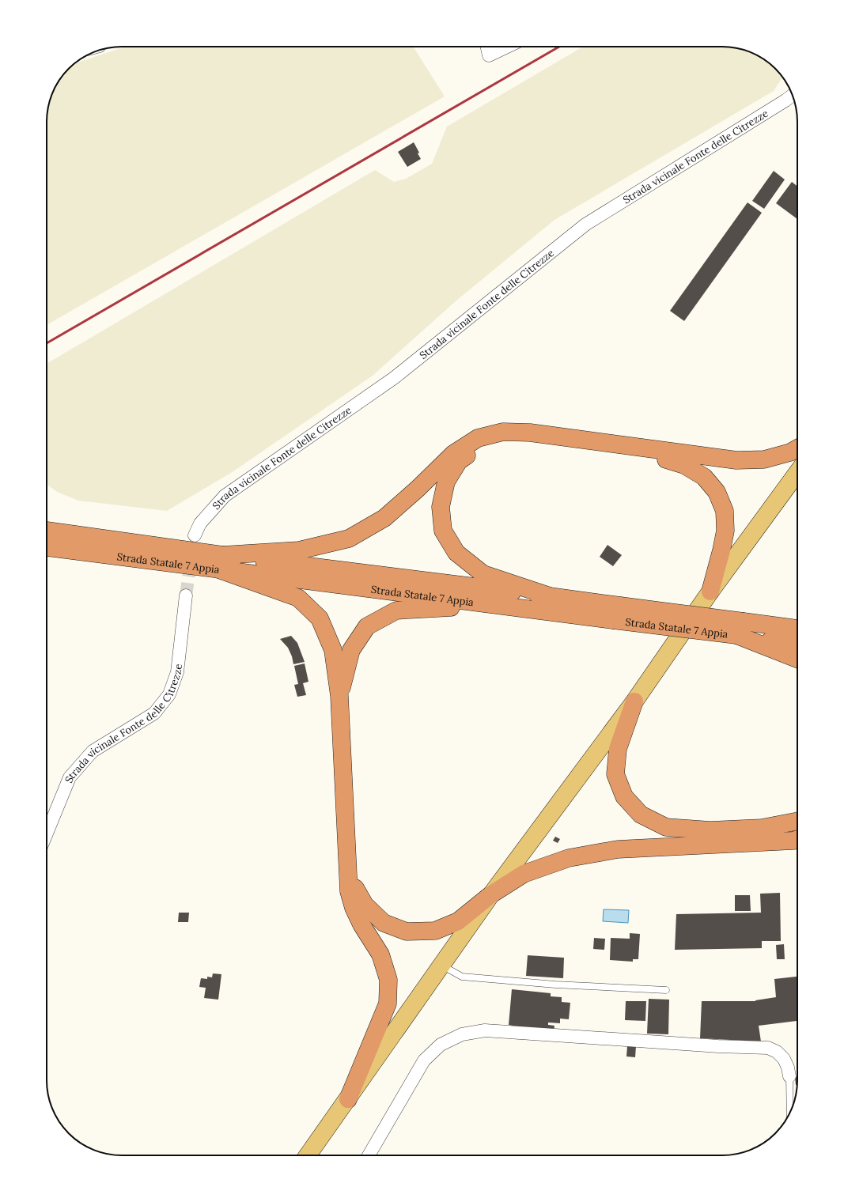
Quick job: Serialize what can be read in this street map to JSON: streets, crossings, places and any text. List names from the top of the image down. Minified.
{"streets":{"highway":["Strada Statale 7 Appia"],"street":["Strada vicinale Fonte delle Citrezze"]}}
